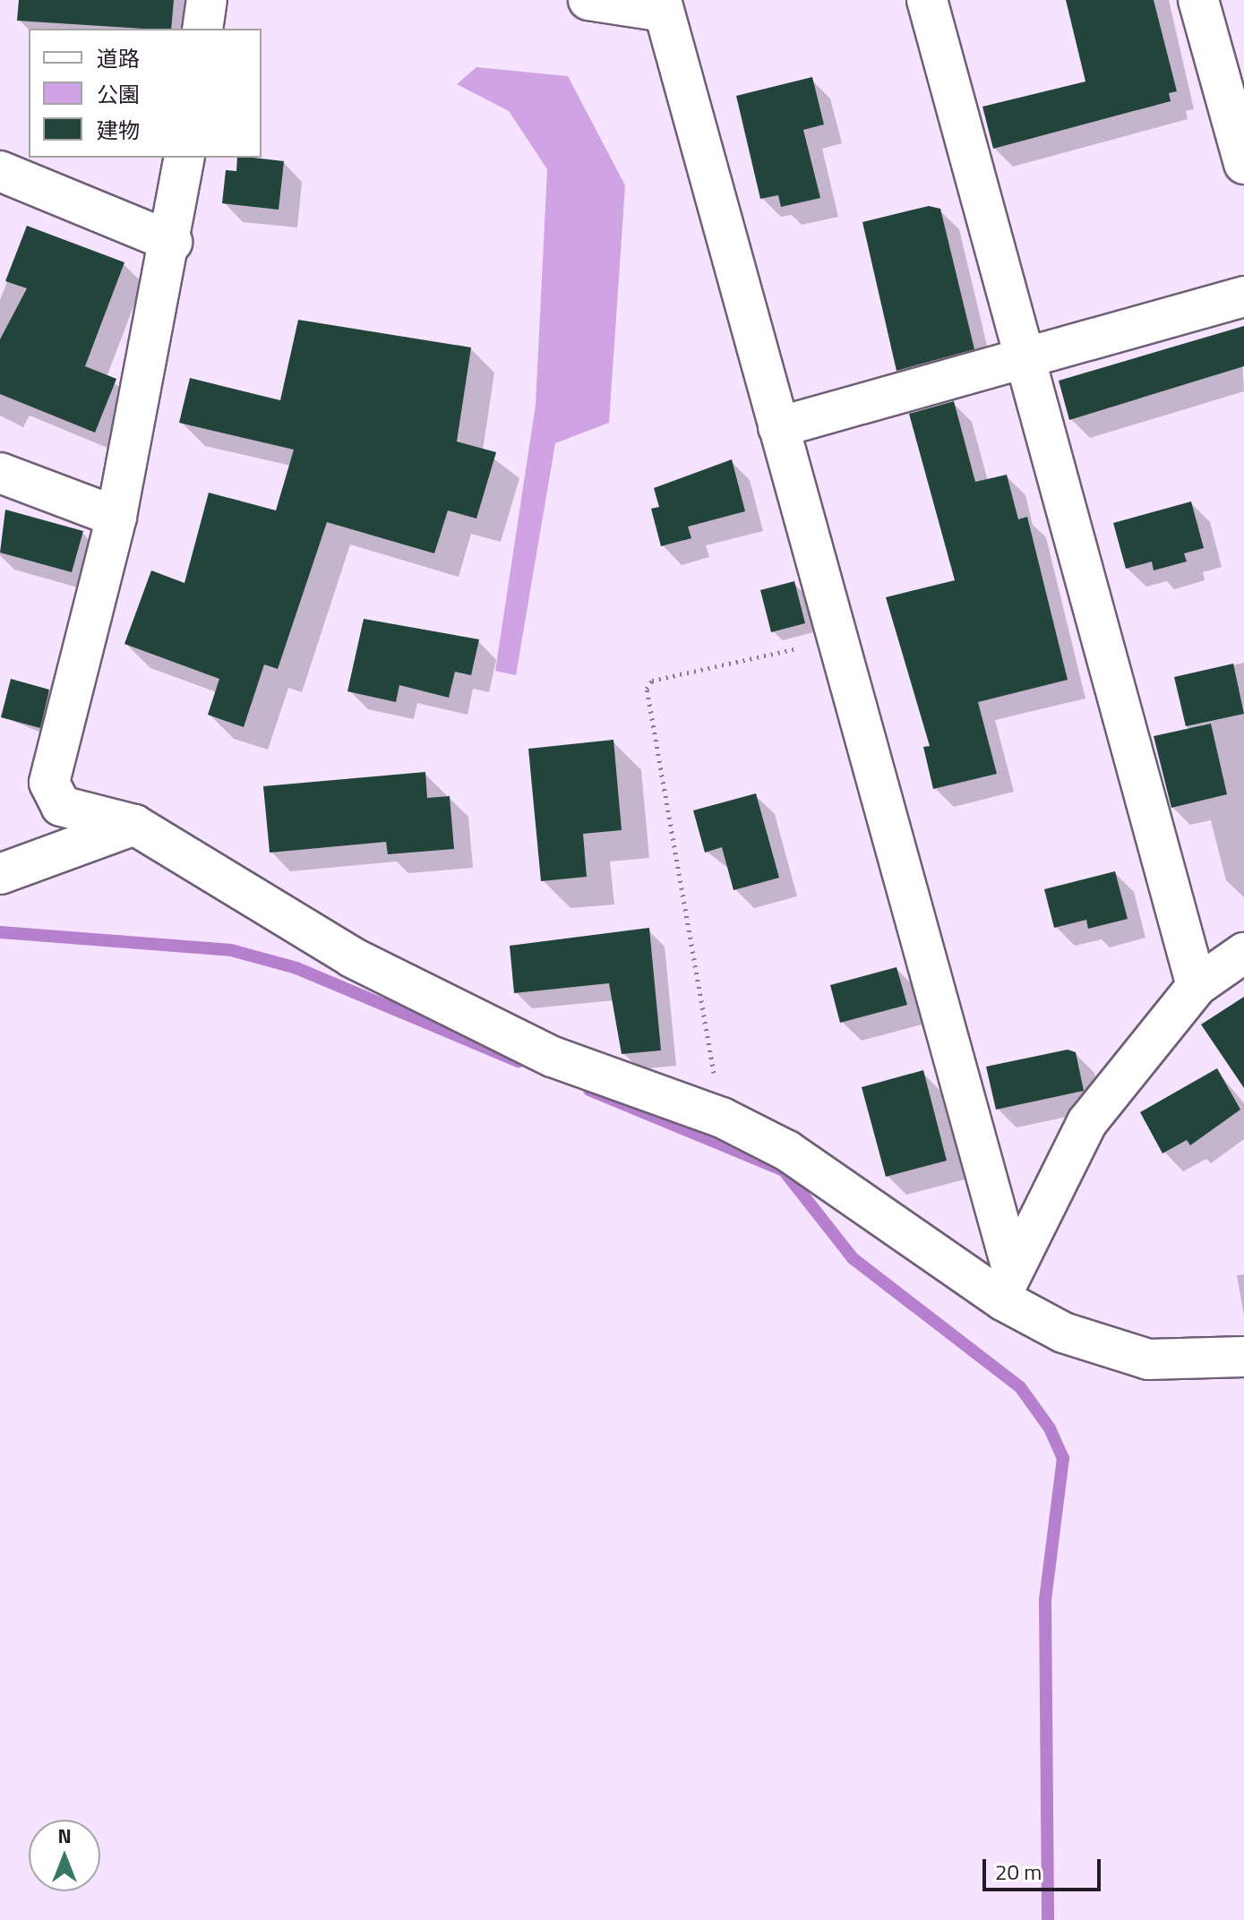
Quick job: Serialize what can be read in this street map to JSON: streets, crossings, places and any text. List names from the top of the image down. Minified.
{"legend":["道路","公園","建物"],"scale_bar":"20 m","north":"top"}
